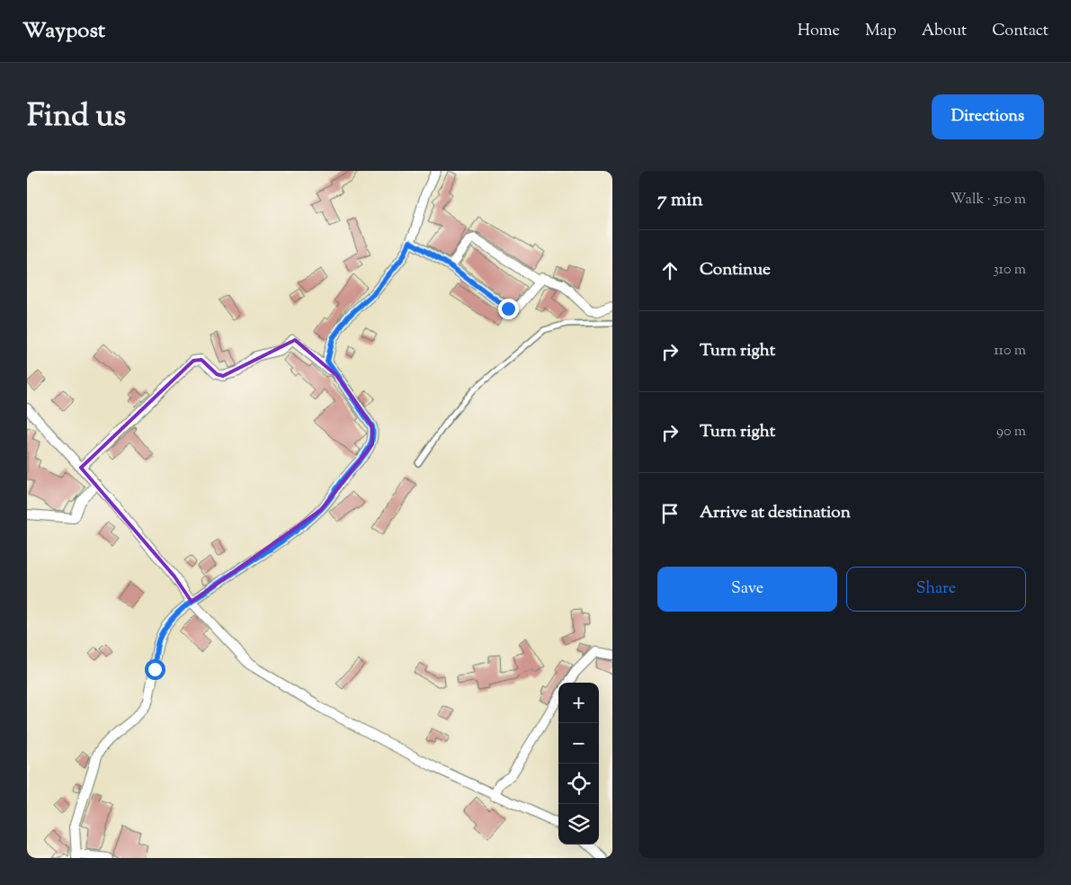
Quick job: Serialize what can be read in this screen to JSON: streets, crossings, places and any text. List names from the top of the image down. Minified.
{"page":{"header":"Waypost","nav":["Home","Map","About","Contact"],"title":"Find us","buttons":["Directions",["Save","Share"]],"heading":["7 min","Walk · 510 m"],"list":[["Continue","310 m"],["Turn right","110 m"],["Turn right","90 m"],"Arrive at destination"],"map_buttons":["+","−"]}}
